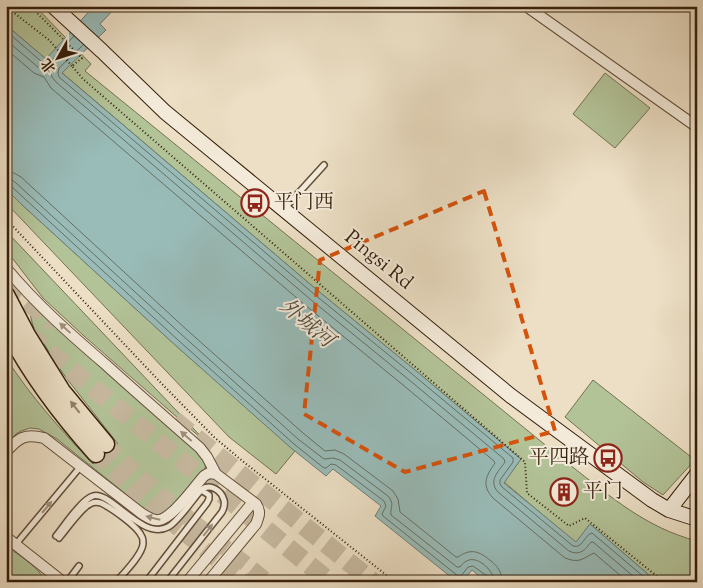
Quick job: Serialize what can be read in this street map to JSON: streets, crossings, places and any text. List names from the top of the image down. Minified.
{"streets":{"main road":["Pingsi Rd"]},"water":["外城河"],"places":{"bus stop":["平门西","平四路"],"building":["平门"]},"north":"bottom left"}
